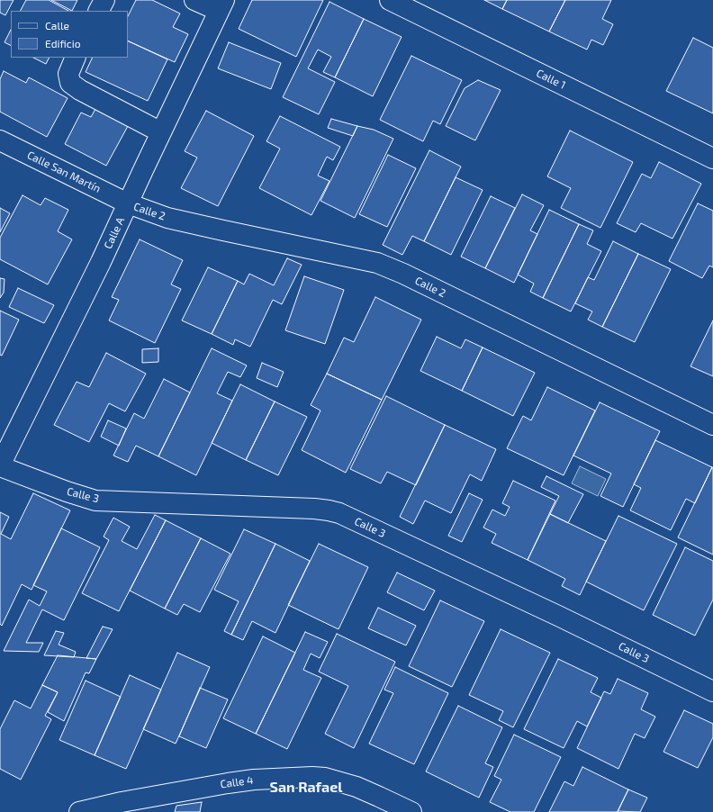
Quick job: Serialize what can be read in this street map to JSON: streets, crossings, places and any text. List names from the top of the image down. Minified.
{"streets":{"street":["Calle 1","Calle San Martín","Calle 2","Calle A","Calle 3","Calle 4"]},"crossings":[["Calle San Martín","Calle 2"],["Calle San Martín","Calle A"],["Calle 2","Calle A"],["Calle A","Calle 3"]],"districts":["San Rafael"],"legend":["Calle","Edificio"]}
